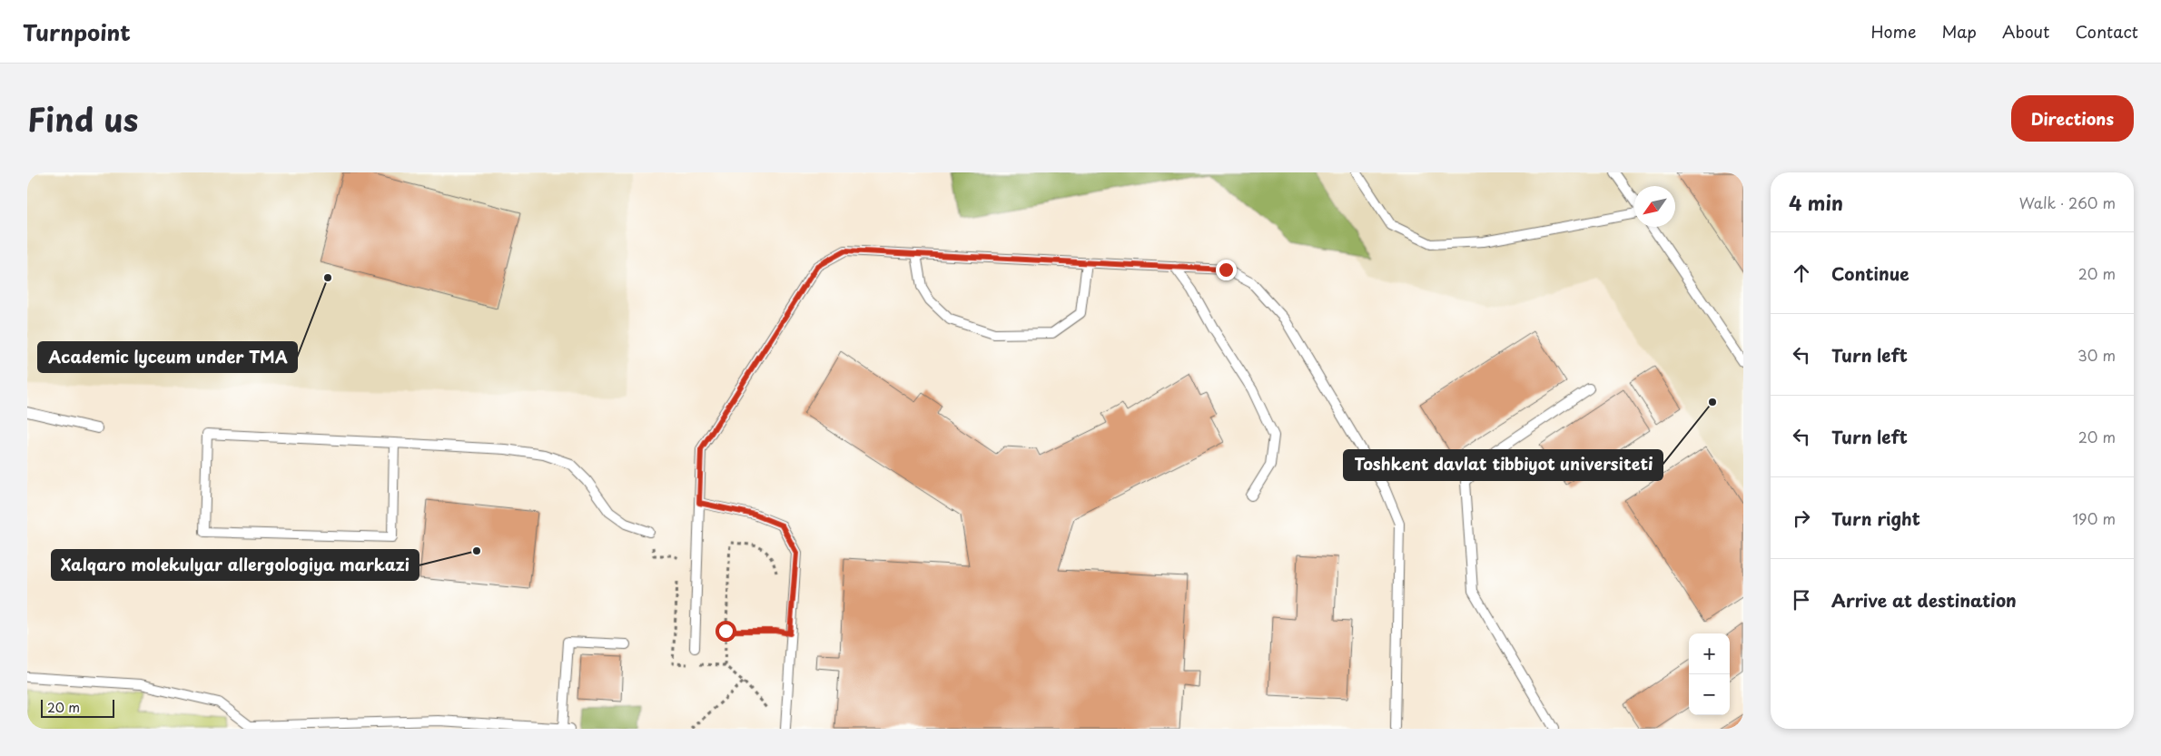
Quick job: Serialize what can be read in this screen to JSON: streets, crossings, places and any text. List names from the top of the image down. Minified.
{"places":["Academic lyceum under TMA","Toshkent davlat tibbiyot universiteti","Xalqaro molekulyar allergologiya markazi"],"scale_bar":"20 m","north":"bottom left","page":{"header":"Turnpoint","nav":["Home","Map","About","Contact"],"title":"Find us","buttons":"Directions","heading":["4 min","Walk · 260 m"],"list":[["Continue","20 m"],["Turn left","30 m"],["Turn left","20 m"],["Turn right","190 m"],"Arrive at destination"],"map_buttons":["+","−"],"scale":"20 m"}}
